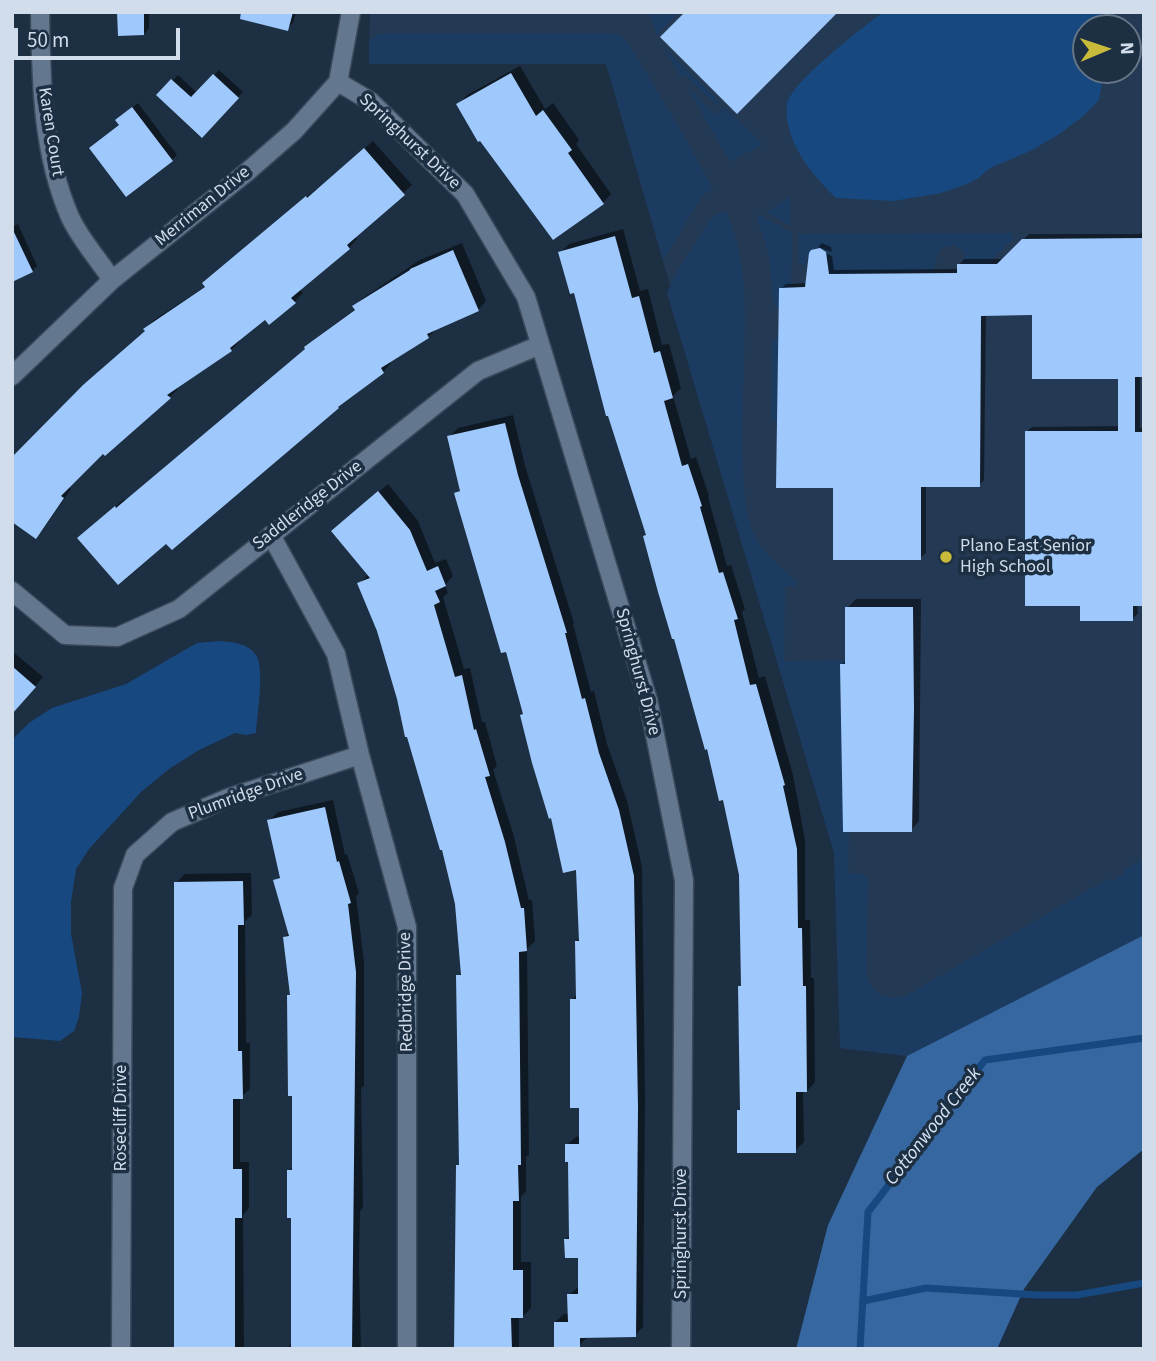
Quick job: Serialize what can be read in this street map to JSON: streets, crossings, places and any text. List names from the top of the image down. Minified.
{"streets":{"street":["Karen Court","Springhurst Drive","Merriman Drive","Saddleridge Drive","Plumridge Drive","Redbridge Drive","Rosecliff Drive"]},"crossings":[["Karen Court","Merriman Drive"],["Springhurst Drive","Merriman Drive"],["Springhurst Drive","Saddleridge Drive"],["Saddleridge Drive","Redbridge Drive"],["Plumridge Drive","Redbridge Drive"],["Plumridge Drive","Rosecliff Drive"]],"water":["Cottonwood Creek"],"places":["Plano East Senior High School"],"scale_bar":"50 m","north":"right"}
